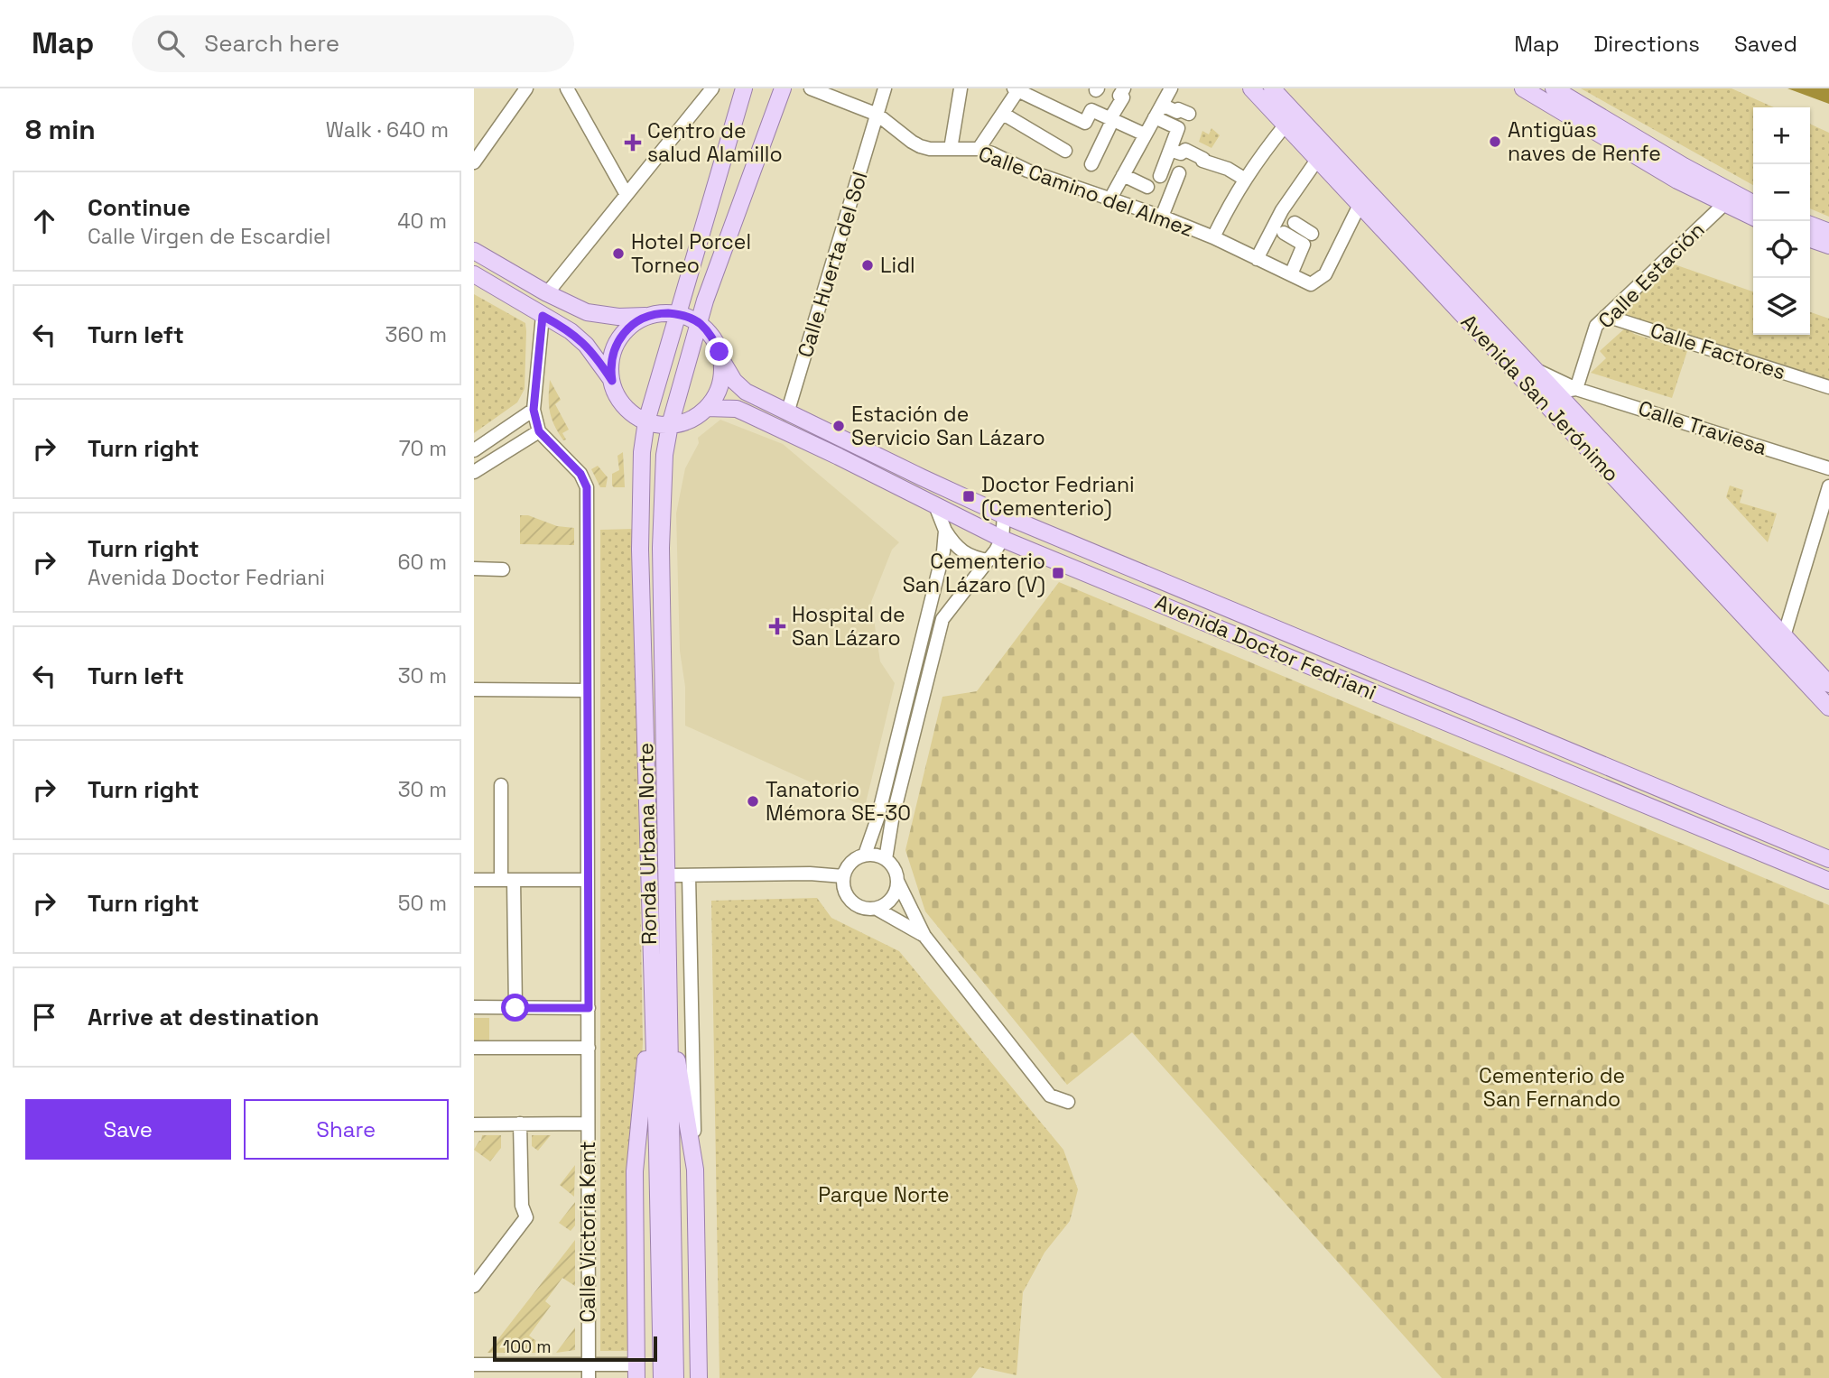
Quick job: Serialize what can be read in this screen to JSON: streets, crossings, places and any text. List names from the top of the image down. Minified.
{"streets":{"main road":["Avenida San Jerónimo","Avenida Doctor Fedriani","Ronda Urbana Norte"],"street":["Calle Camino del Almez","Calle Huerta del Sol","Calle Estación","Calle Factores","Calle Traviesa","Calle Victoria Kent"]},"crossings":[["Calle Camino del Almez","Calle Huerta del Sol"],["Calle Camino del Almez","Avenida San Jerónimo"],["Calle Huerta del Sol","Avenida Doctor Fedriani"],["Calle Estación","Calle Factores"],["Calle Estación","Calle Traviesa"],["Avenida San Jerónimo","Calle Traviesa"],["Avenida Doctor Fedriani","Ronda Urbana Norte"]],"parks":["Cementerio de San Fernando","Parque Norte"],"places":{"other":["Antigüas naves de Renfe","Hotel Porcel Torneo","Lidl","Estación de Servicio San Lázaro","Tanatorio Mémora SE-30"],"health":["Centro de salud Alamillo","Hospital de San Lázaro"],"transit":["Doctor Fedriani (Cementerio)","Cementerio San Lázaro (V)"]},"scale_bar":"100 m","page":{"header":"Map","search":"Search here","nav":["Map","Directions","Saved"],"heading":["8 min","Walk · 640 m"],"map_buttons":["+","−"],"list":[["Continue","Calle Virgen de Escardiel","40 m"],["Turn left","360 m"],["Turn right","70 m"],["Turn right","Avenida Doctor Fedriani","60 m"],["Turn left","30 m"],["Turn right","30 m"],["Turn right","50 m"],"Arrive at destination"],"buttons":["Save","Share"],"scale":"100 m"}}
